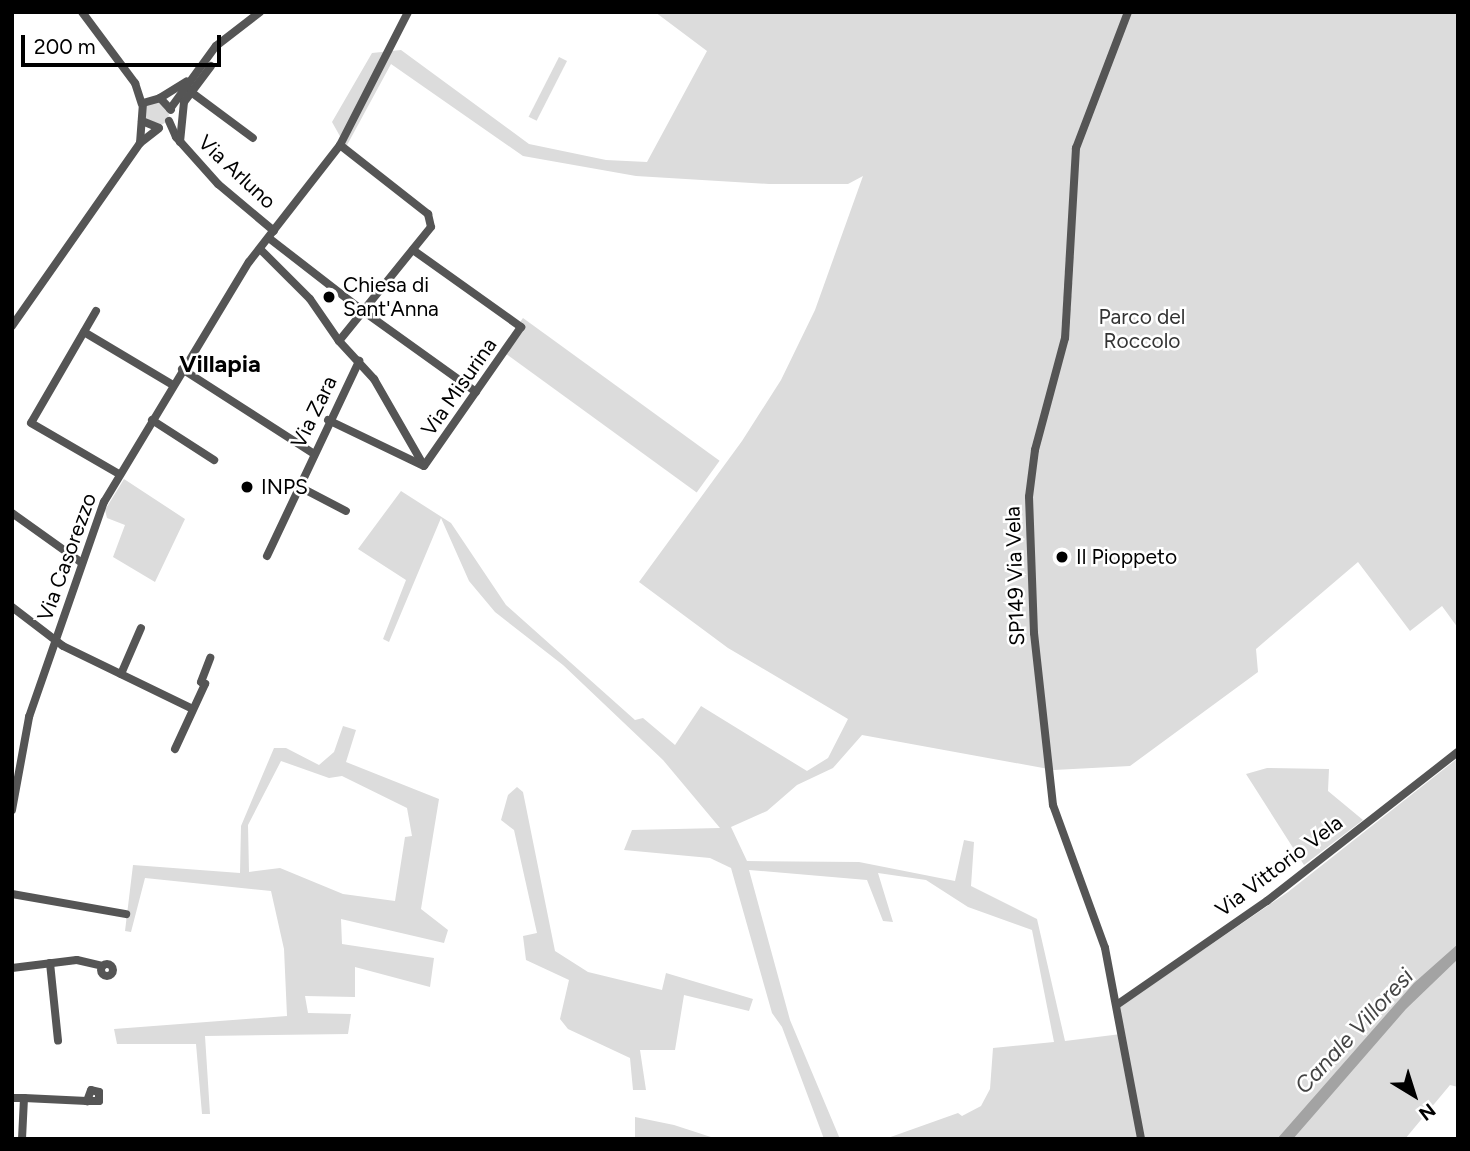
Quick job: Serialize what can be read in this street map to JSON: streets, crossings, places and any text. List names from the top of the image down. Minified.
{"streets":{"street":["Via Arluno","Via Misurina","Via Zara","Via Casorezzo","SP149 Via Vela","Via Vittorio Vela"]},"crossings":[["Via Arluno","Via Misurina"],["Via Arluno","Via Casorezzo"],["SP149 Via Vela","Via Vittorio Vela"]],"districts":["Villapia"],"water":["Canale Villoresi"],"parks":["Parco del Roccolo"],"places":["Chiesa di Sant'Anna","INPS","Il Pioppeto"],"scale_bar":"200 m","north":"bottom right"}
